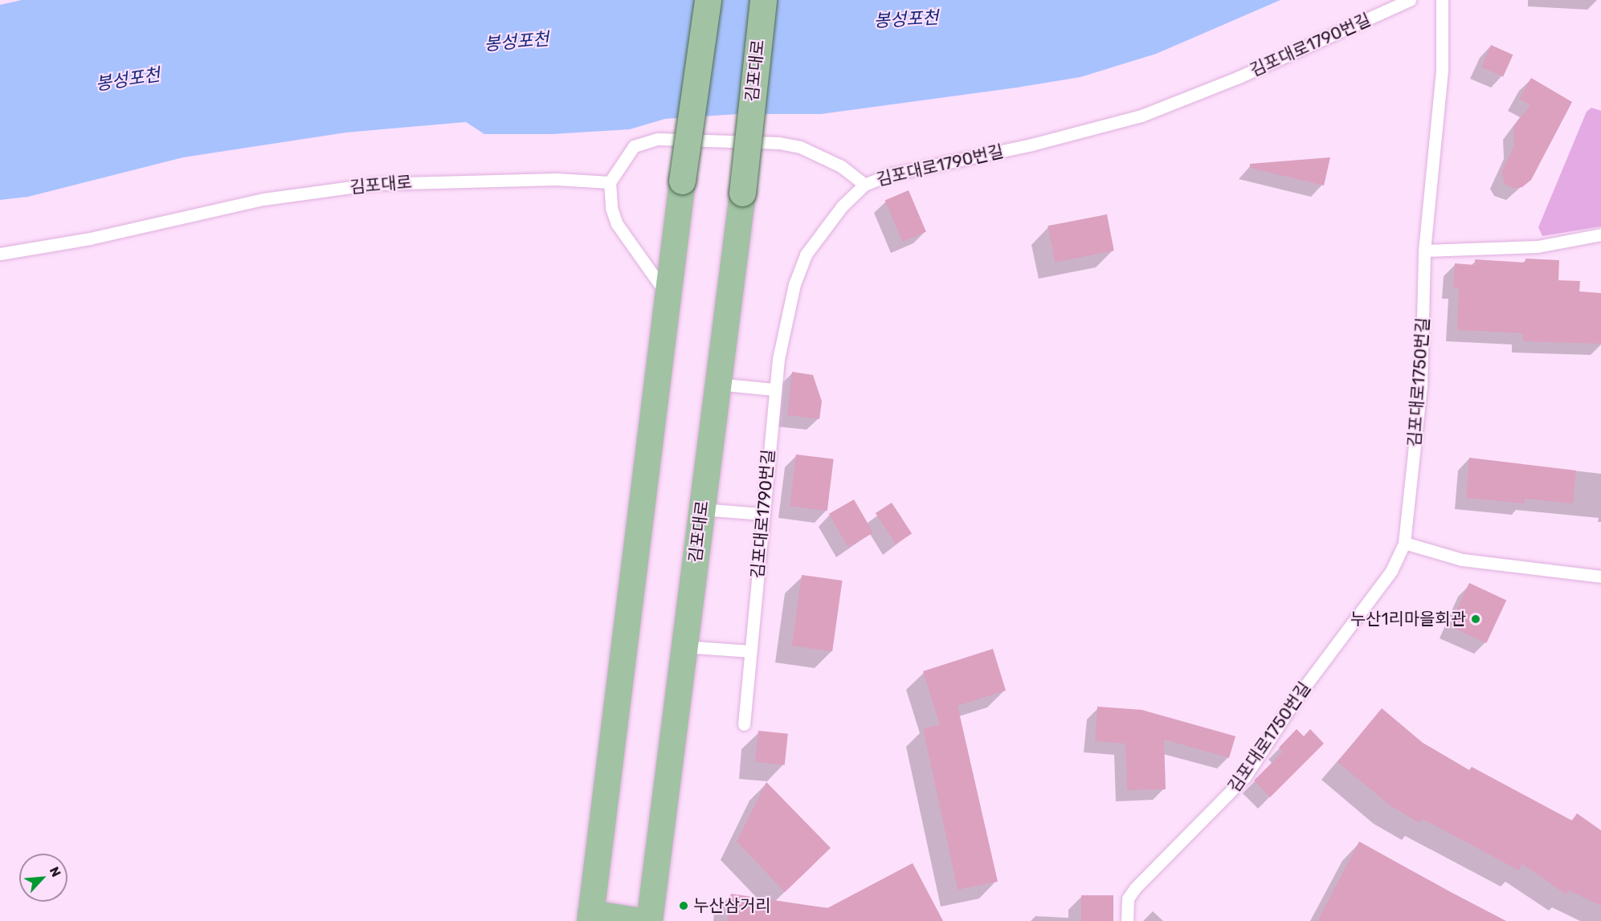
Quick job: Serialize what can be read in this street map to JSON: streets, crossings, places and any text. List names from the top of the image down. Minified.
{"streets":{"main road":["김포대로"],"lane":["김포대로1790번길","김포대로1750번길"]},"water":["봉성포천"],"places":["누산1리마을회관","누산삼거리"],"north":"top right"}
